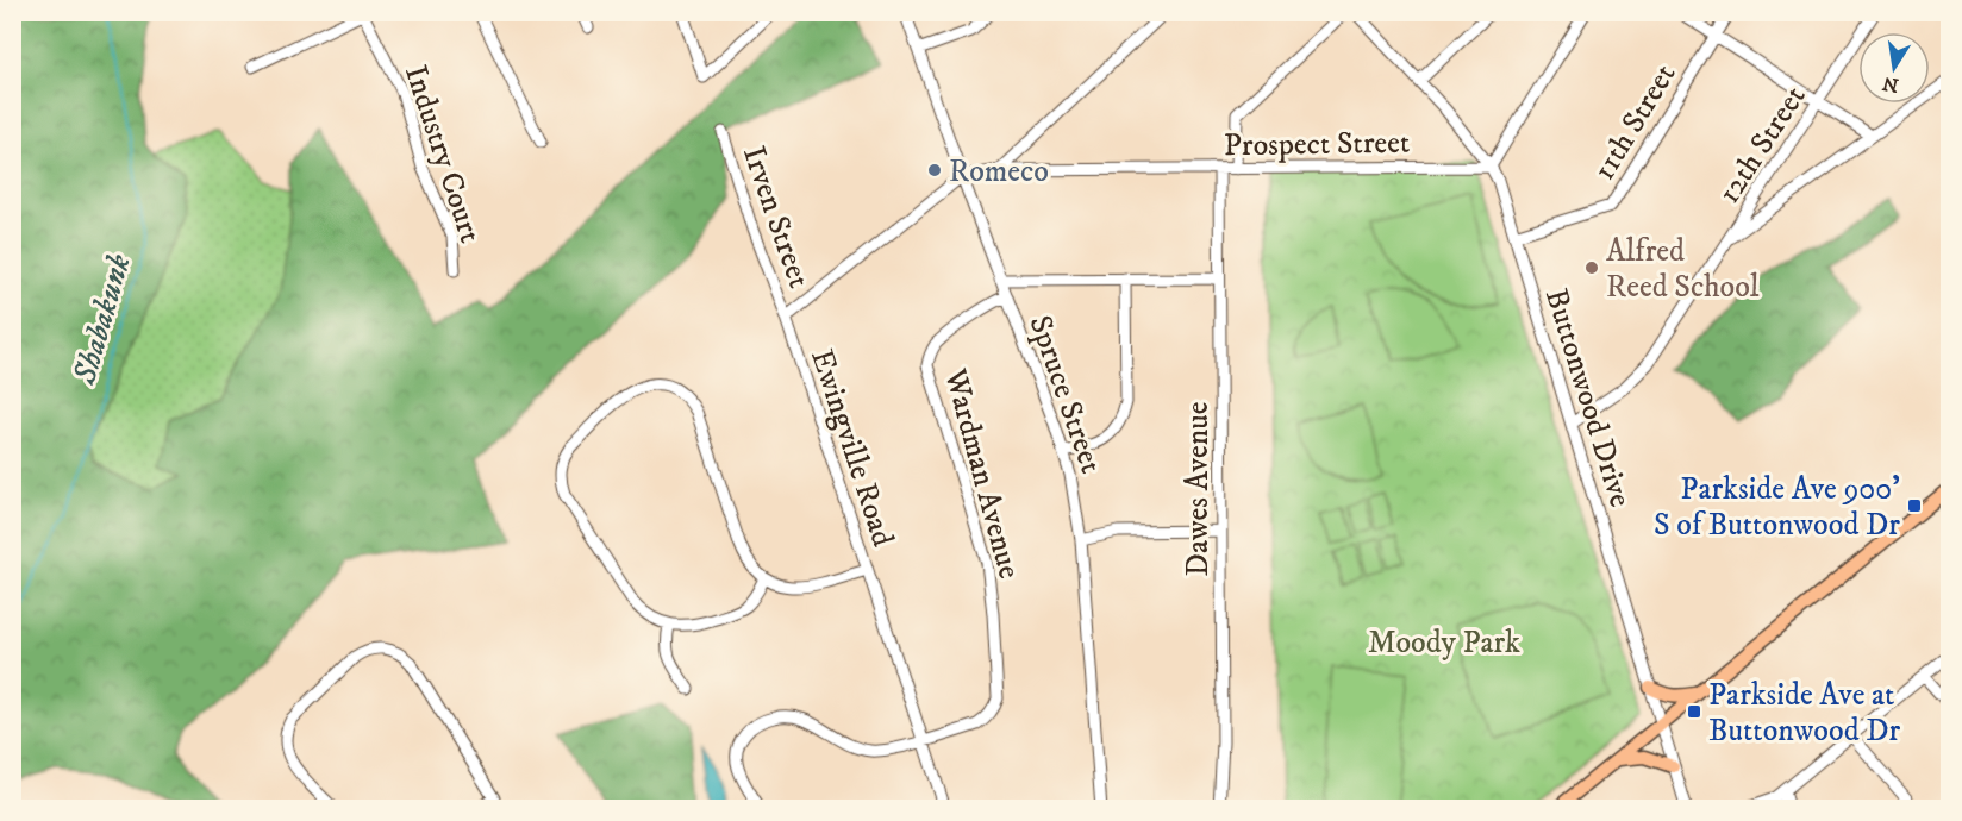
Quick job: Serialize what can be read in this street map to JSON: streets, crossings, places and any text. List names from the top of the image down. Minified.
{"streets":{"street":["11th Street","Prospect Street","12th Street","Industry Court","Irven Street","Spruce Street","Buttonwood Drive","Ewingville Road","Wardman Avenue","Dawes Avenue"]},"crossings":[["11th Street","Buttonwood Drive"],["Prospect Street","Spruce Street"],["Prospect Street","Buttonwood Drive"],["Prospect Street","Ewingville Road"],["Prospect Street","Dawes Avenue"],["12th Street","Buttonwood Drive"],["Irven Street","Ewingville Road"],["Spruce Street","Ewingville Road"],["Spruce Street","Wardman Avenue"],["Ewingville Road","Wardman Avenue"]],"water":["Shabakunk"],"parks":["Moody Park"],"places":{"other":["Romeco","Alfred Reed School"],"transit":["Parkside Ave 900' S of Buttonwood Dr","Parkside Ave at Buttonwood Dr"]},"north":"bottom"}
